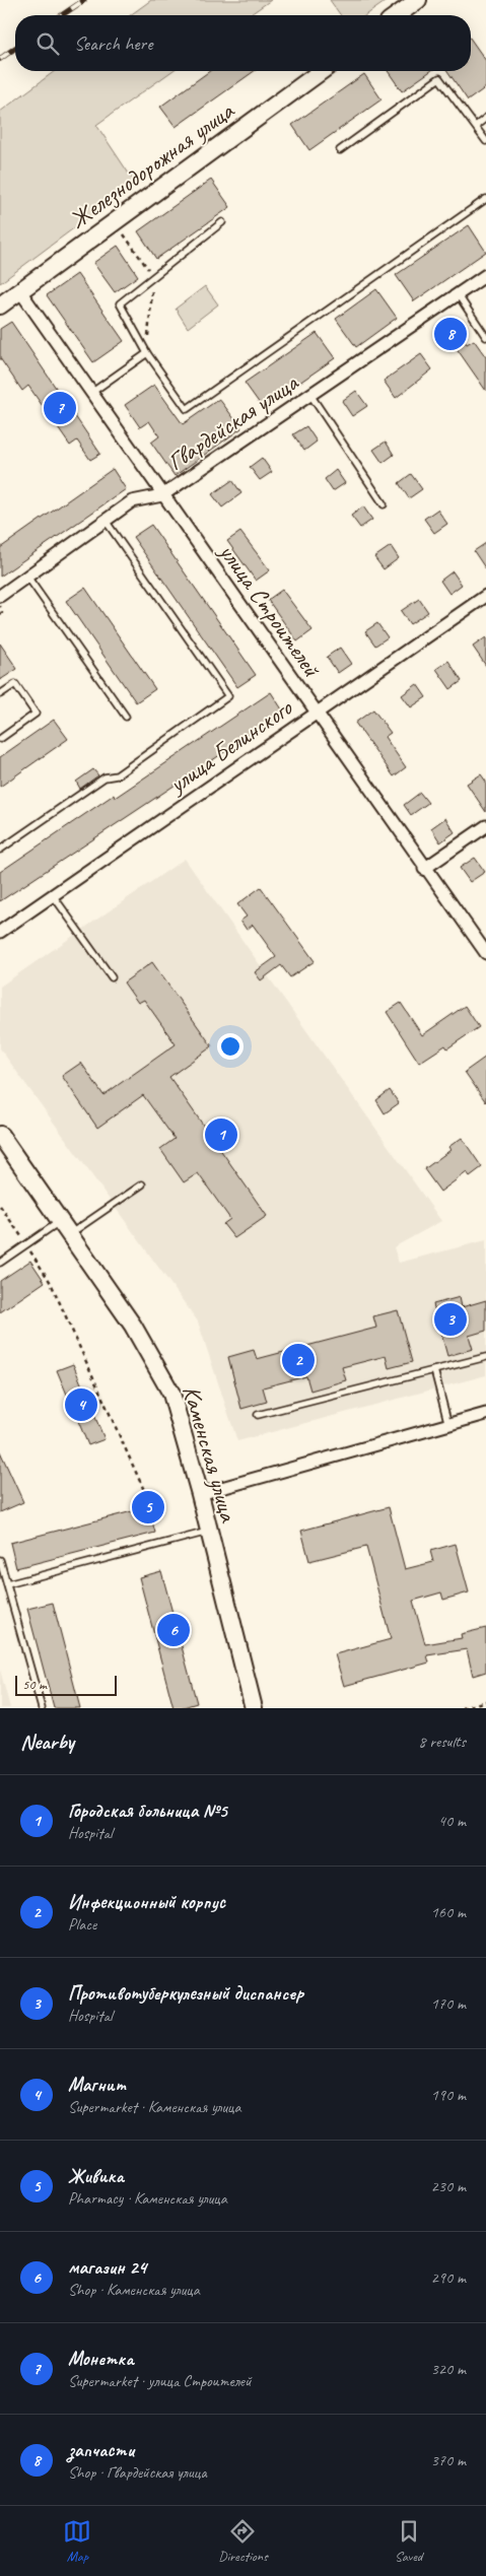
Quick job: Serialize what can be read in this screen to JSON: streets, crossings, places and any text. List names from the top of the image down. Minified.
{"streets":{"street":["Железнодорожная улица","Гвардейская улица","улица Строителей","улица Белинского","Каменская улица"]},"crossings":[["Железнодорожная улица","улица Строителей"],["Гвардейская улица","улица Строителей"],["улица Строителей","улица Белинского"]],"scale_bar":"50 m","page":{"search":"Search here","pins":["8","7","1","3","2","4","5","6"],"scale":"50 m","heading":["Nearby","8 results"],"list":[{"mark":"1","name":"Городская больница №5","note":"Hospital","value":"40 m"},{"mark":"2","name":"Инфекционный корпус","note":"Place","value":"160 m"},{"mark":"3","name":"Противотуберкулезный диспансер","note":"Hospital","value":"170 m"},{"mark":"4","name":"Магнит","note":"Supermarket · Каменская улица","value":"190 m"},{"mark":"5","name":"Живика","note":"Pharmacy · Каменская улица","value":"230 m"},{"mark":"6","name":"магазин 24","note":"Shop · Каменская улица","value":"290 m"},{"mark":"7","name":"Монетка","note":"Supermarket · улица Строителей","value":"320 m"},{"mark":"8","name":"запчасти","note":"Shop · Гвардейская улица","value":"370 m"}],"nav":["Map","Directions","Saved"]}}
